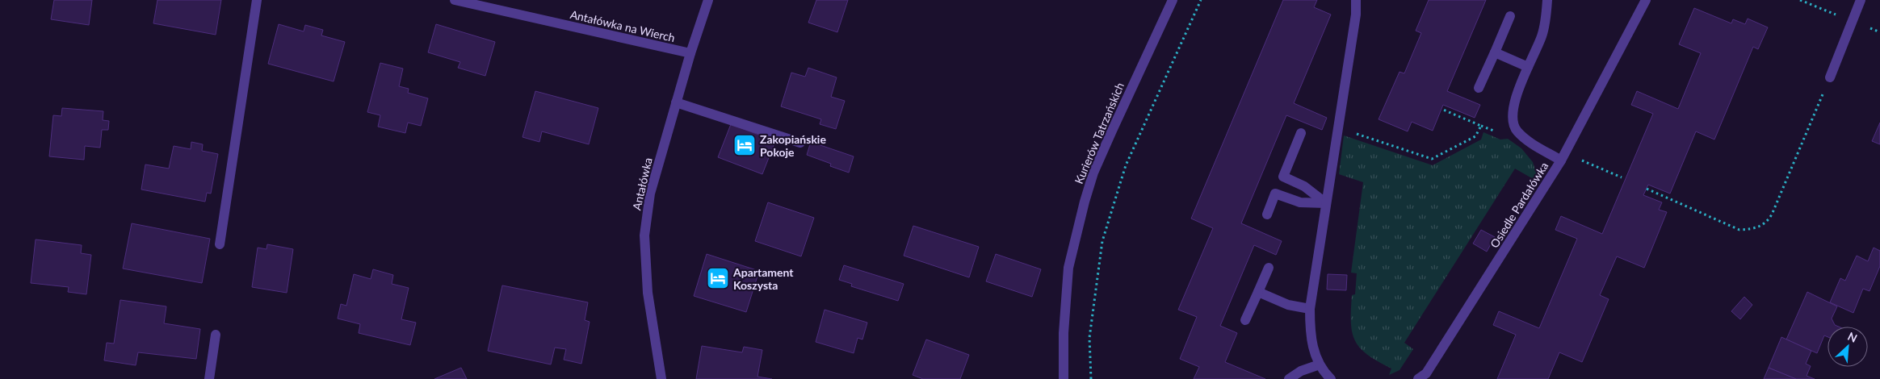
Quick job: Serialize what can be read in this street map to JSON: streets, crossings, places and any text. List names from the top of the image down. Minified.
{"streets":{"street":["Antałówka na Wierch","Kurierów Tatrzańskich","Antałówka","Osiedle Pardałówka"]},"crossings":[["Antałówka na Wierch","Antałówka"]],"places":{"hotel":["Zakopiańskie Pokoje","Apartament Koszysta"]},"north":"top right"}
